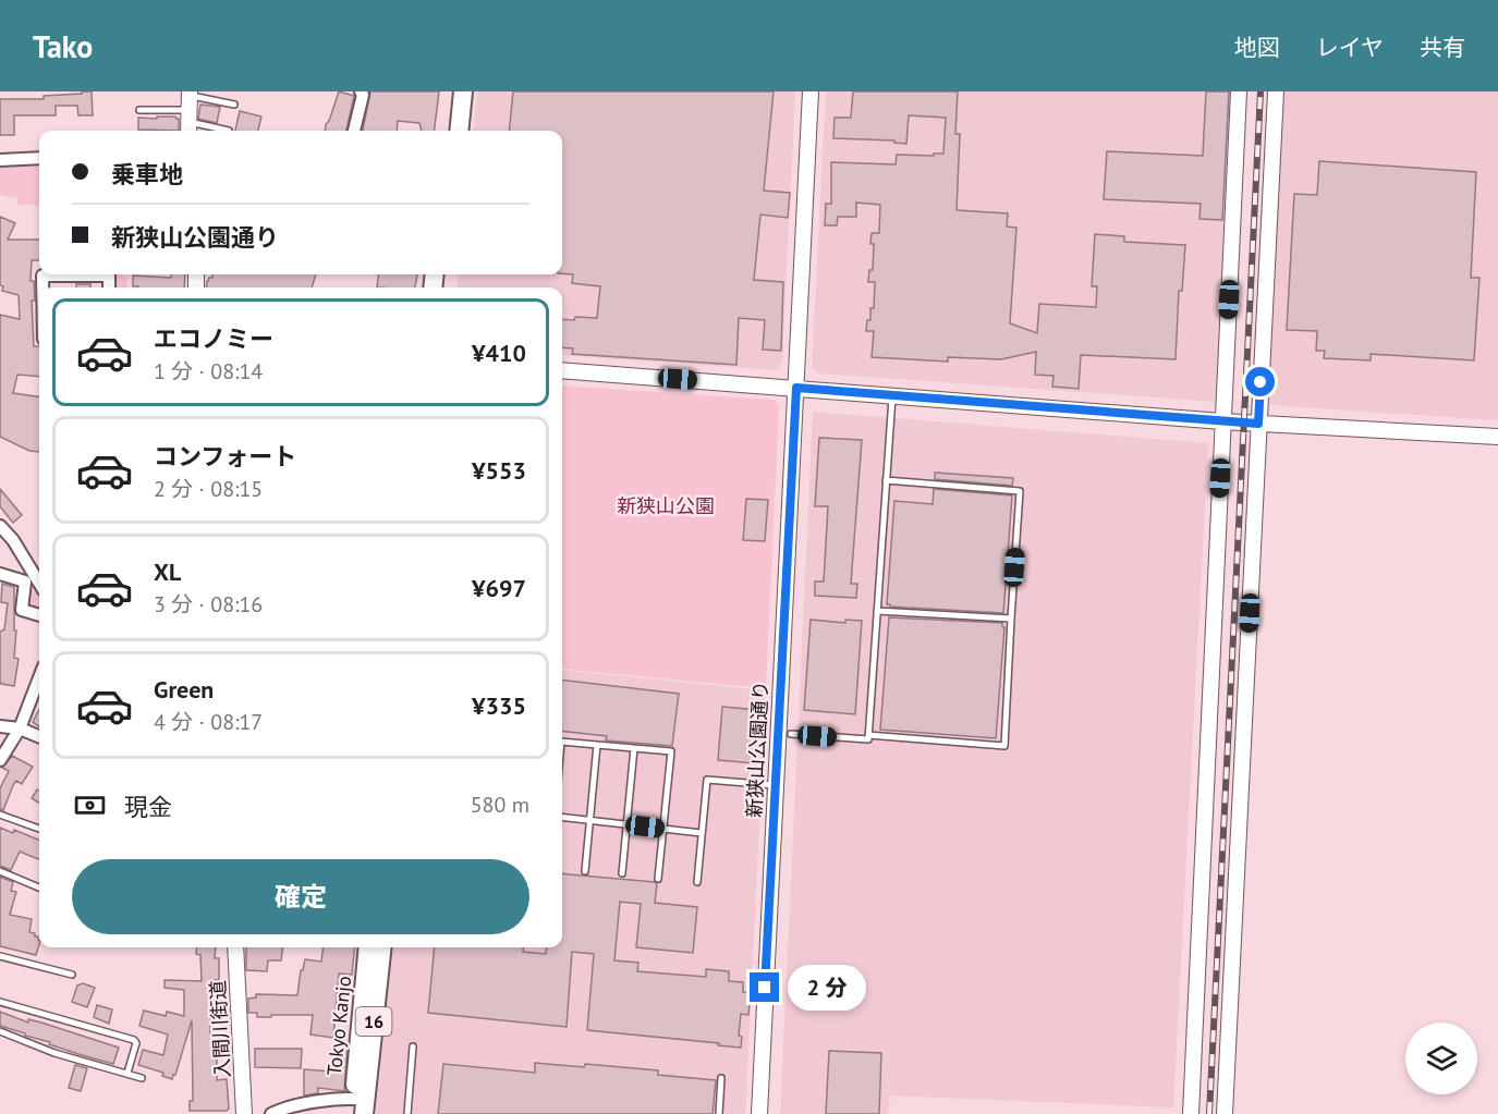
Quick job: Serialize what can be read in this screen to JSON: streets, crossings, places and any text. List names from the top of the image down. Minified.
{"streets":{"highway":["16","Tokyo Kanjo"],"street":["新狭山公園通り","入間川街道"]},"parks":["新狭山公園"],"page":{"header":"Tako","nav":["地図","レイヤ","共有"],"banner":["乗車地","新狭山公園通り"],"list":[{"name":"エコノミー","note":"1 分 · 08:14","value":"¥410"},{"name":"コンフォート","note":"2 分 · 08:15","value":"¥553"},{"name":"XL","note":"3 分 · 08:16","value":"¥697"},{"name":"Green","note":"4 分 · 08:17","value":"¥335"}],"pay":["現金","580 m"],"buttons":"確定","bubble":"2 分"}}
